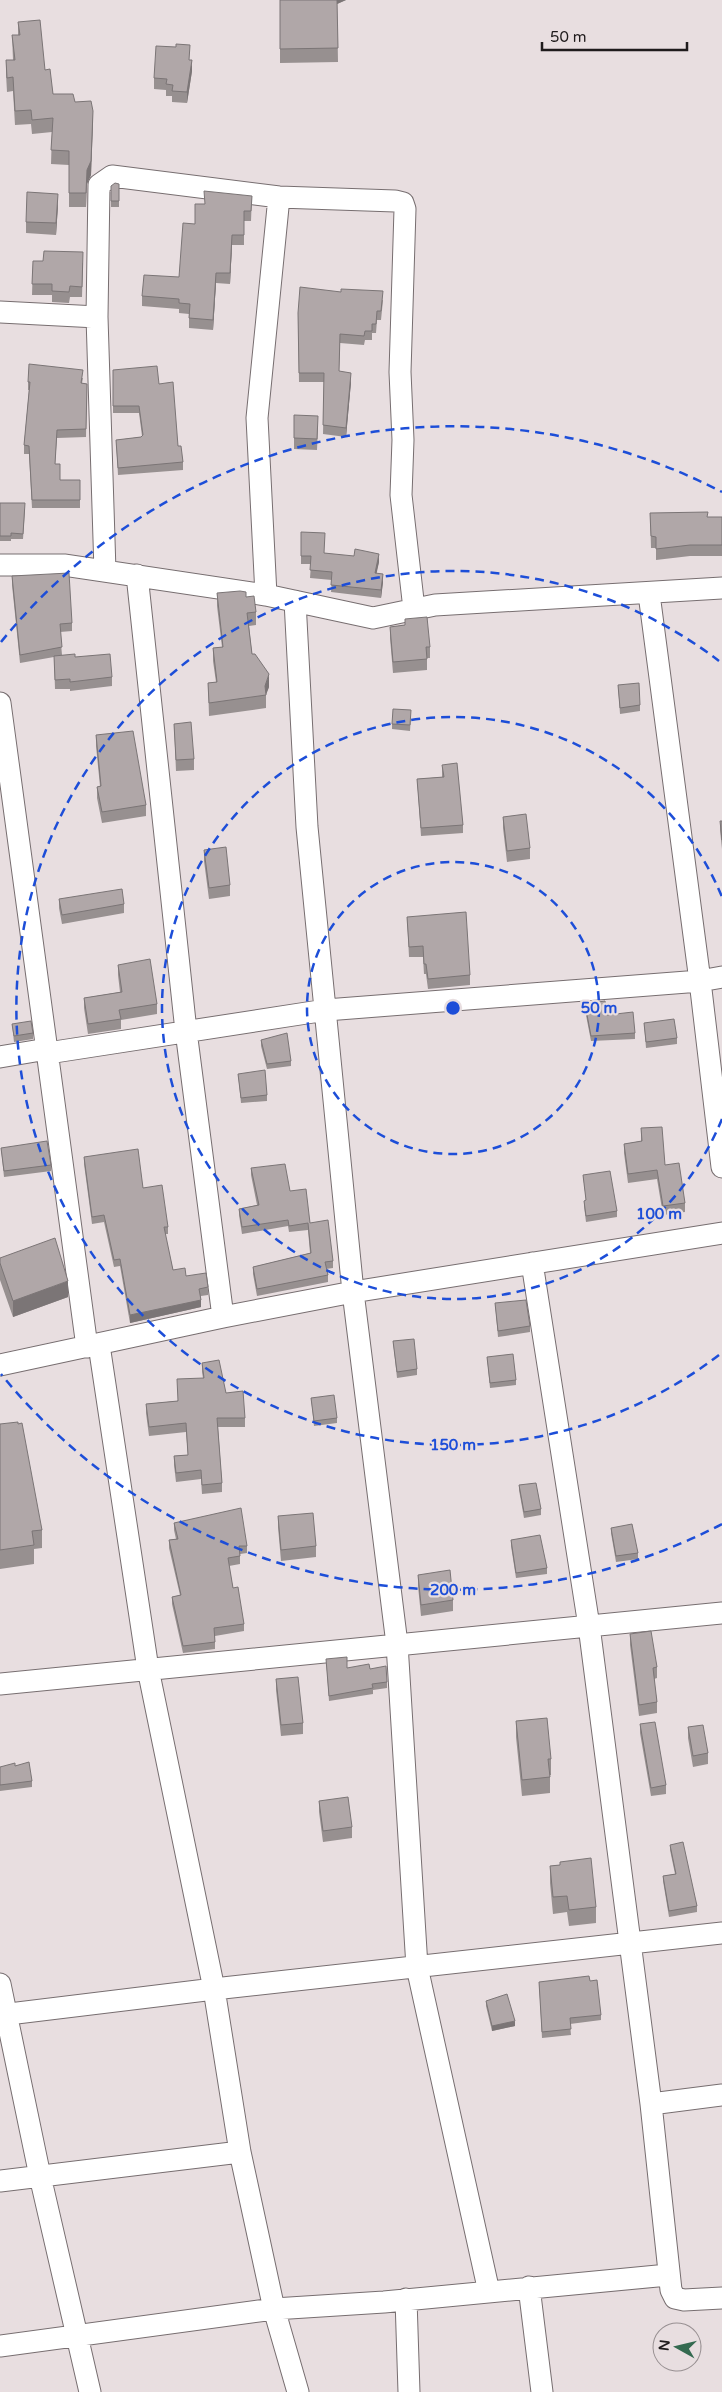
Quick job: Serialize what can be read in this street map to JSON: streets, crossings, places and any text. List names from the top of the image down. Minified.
{"scale_bar":"50 m","north":"left","rings":["50 m","100 m","150 m","200 m"]}
